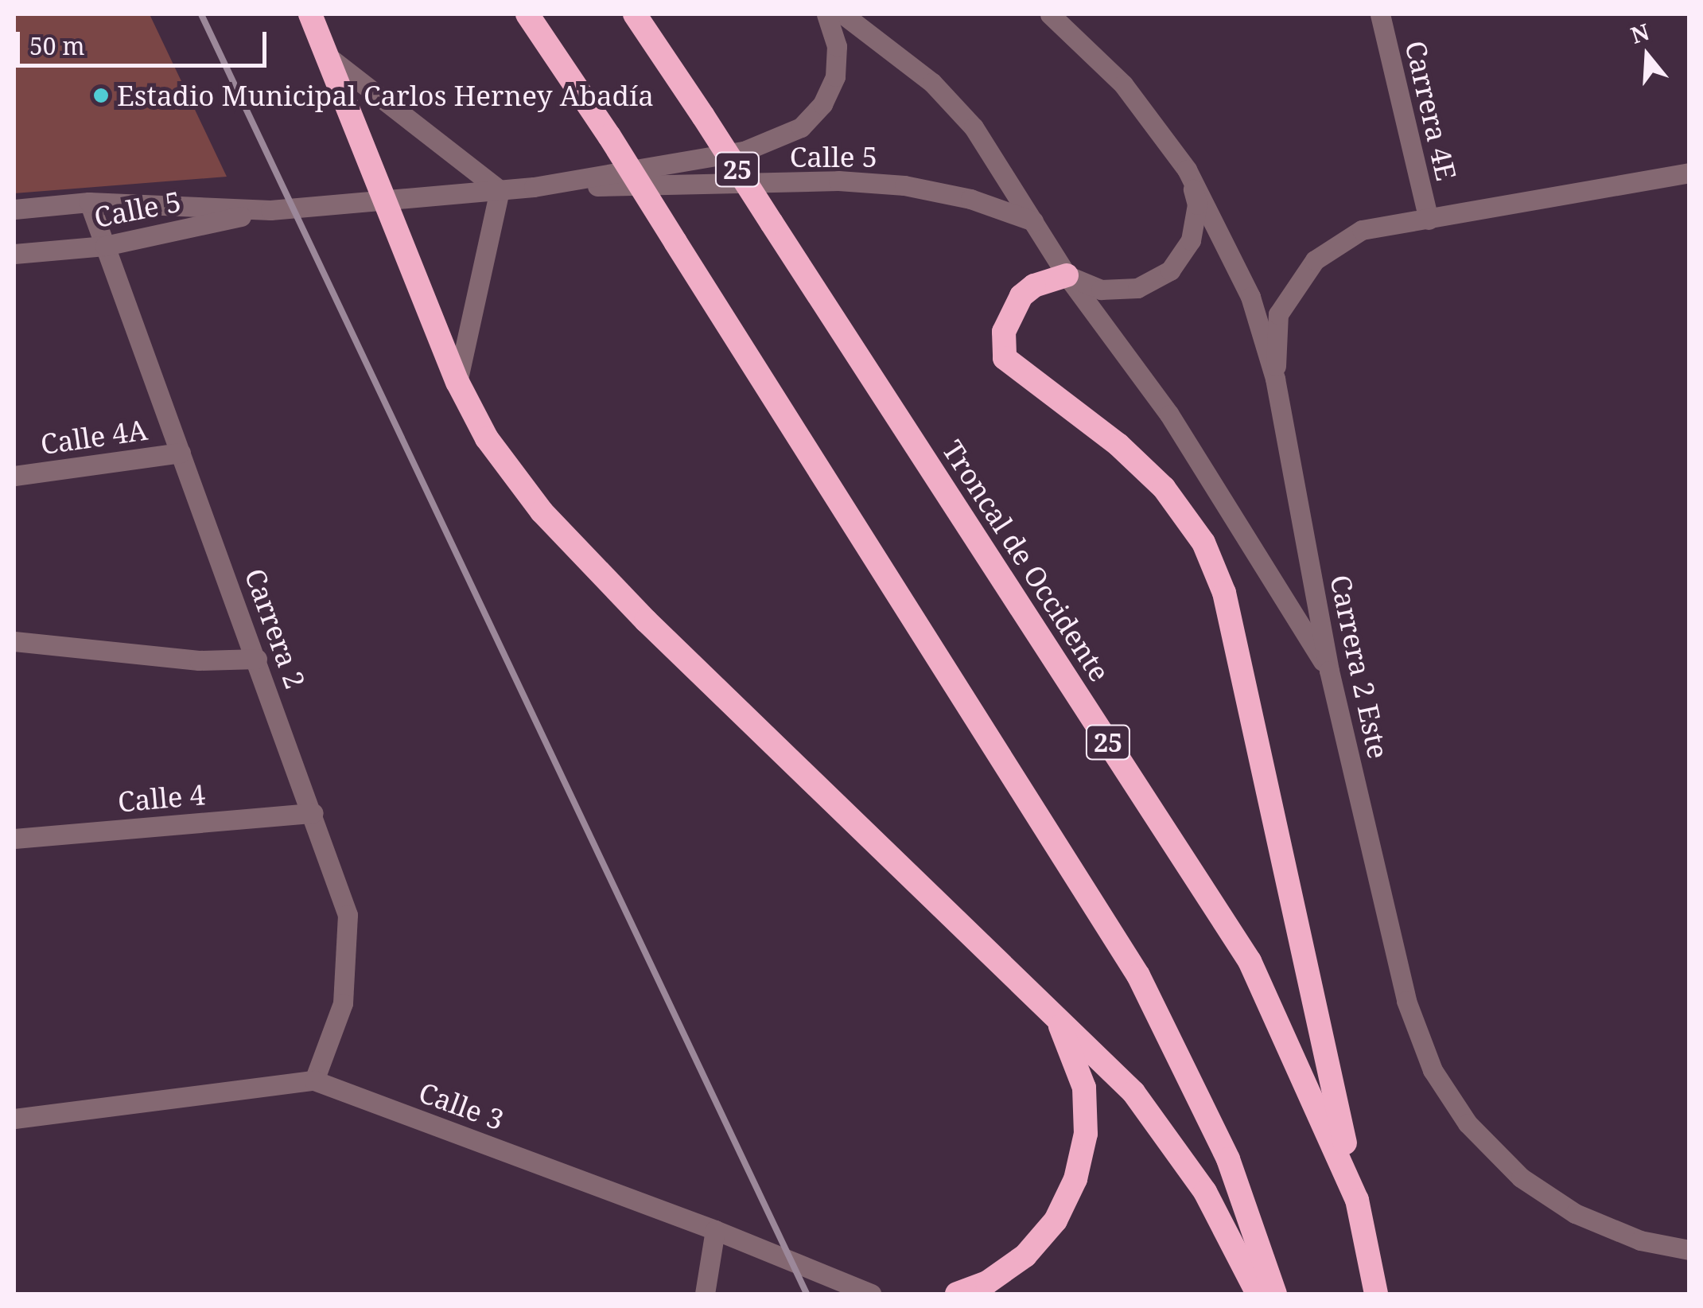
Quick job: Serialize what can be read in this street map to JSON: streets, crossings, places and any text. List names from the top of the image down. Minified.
{"streets":{"highway":["25","Troncal de Occidente"],"street":["Carrera 4E","Calle 5","Calle 4A","Carrera 2","Carrera 2 Este","Calle 4","Calle 3"]},"crossings":[["Calle 5","Carrera 2"],["Calle 4A","Carrera 2"],["Carrera 2","Calle 4"],["Carrera 2","Calle 3"]],"places":["Estadio Municipal Carlos Herney Abadía"],"scale_bar":"50 m","north":"top"}
